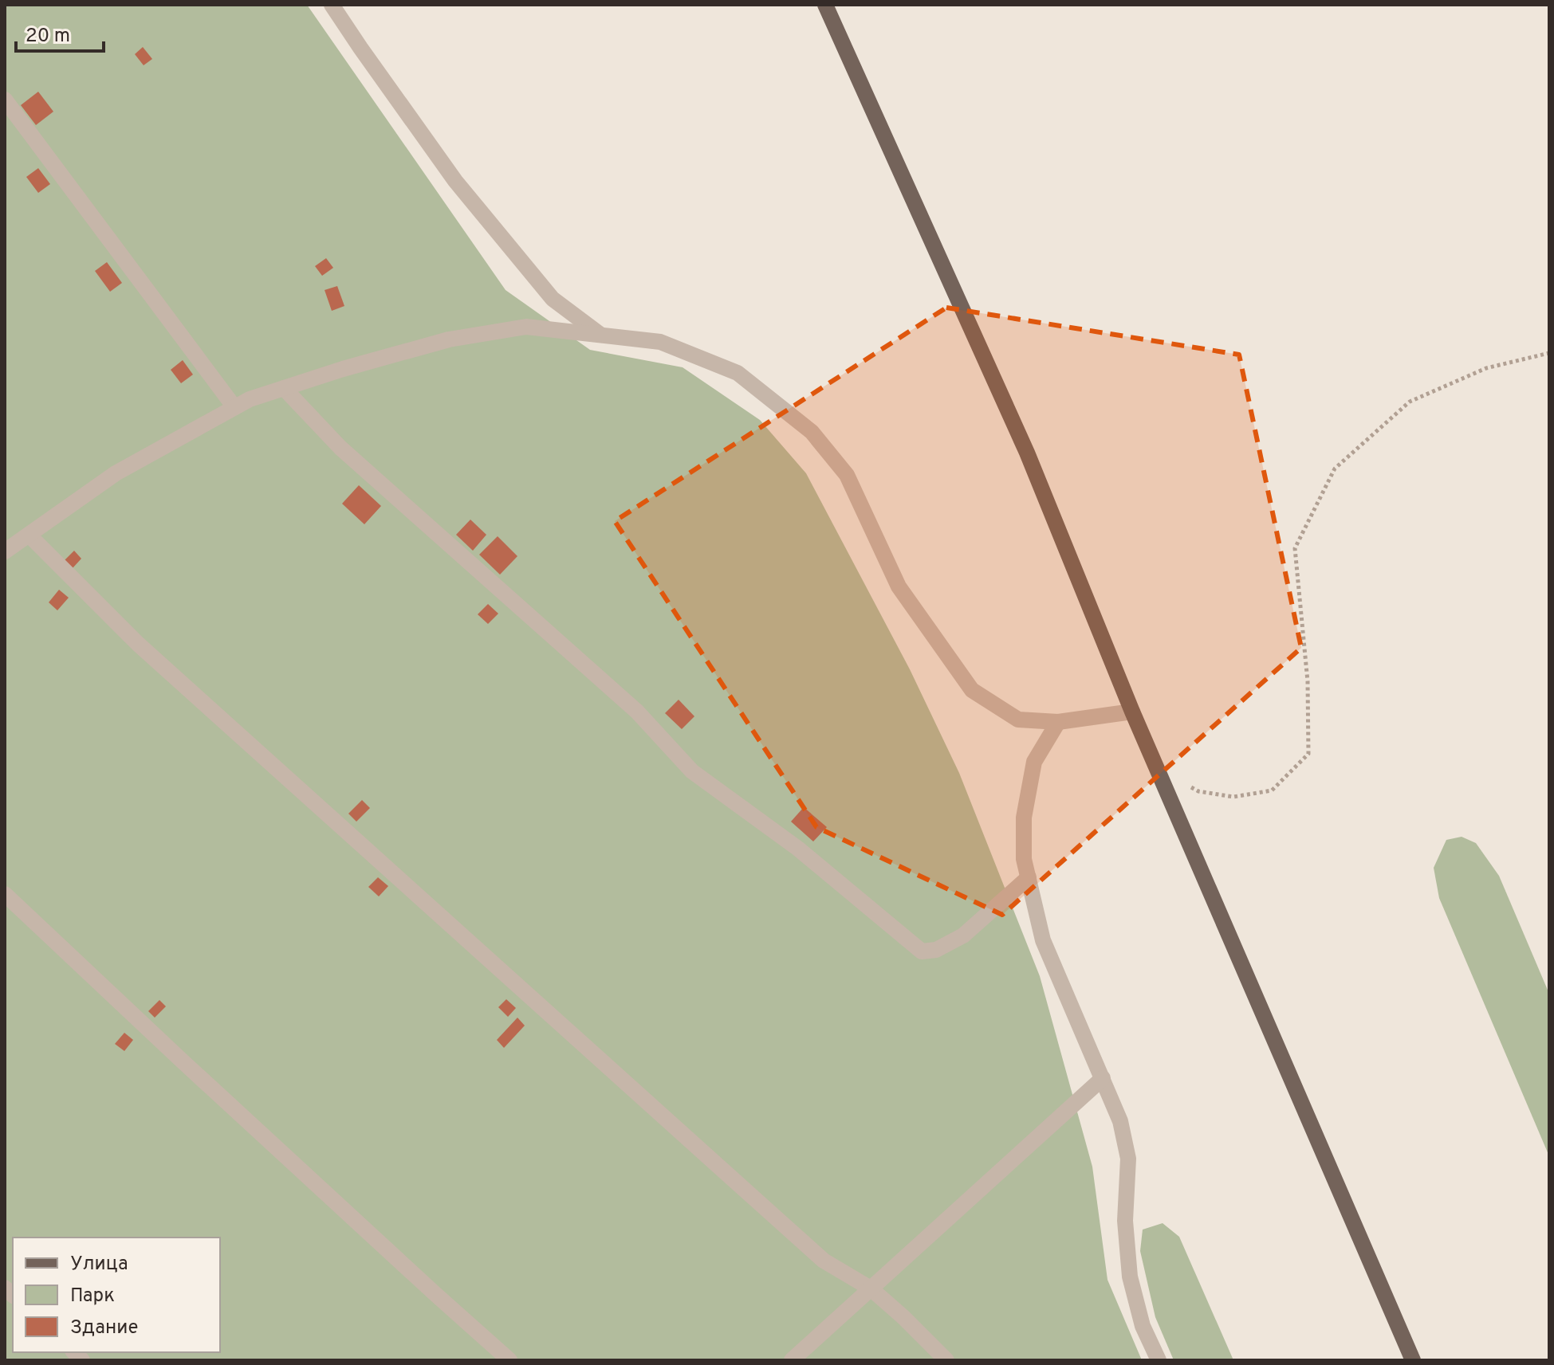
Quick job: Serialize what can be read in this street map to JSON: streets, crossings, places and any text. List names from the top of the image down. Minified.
{"legend":["Улица","Парк","Здание"],"scale_bar":"20 m"}
